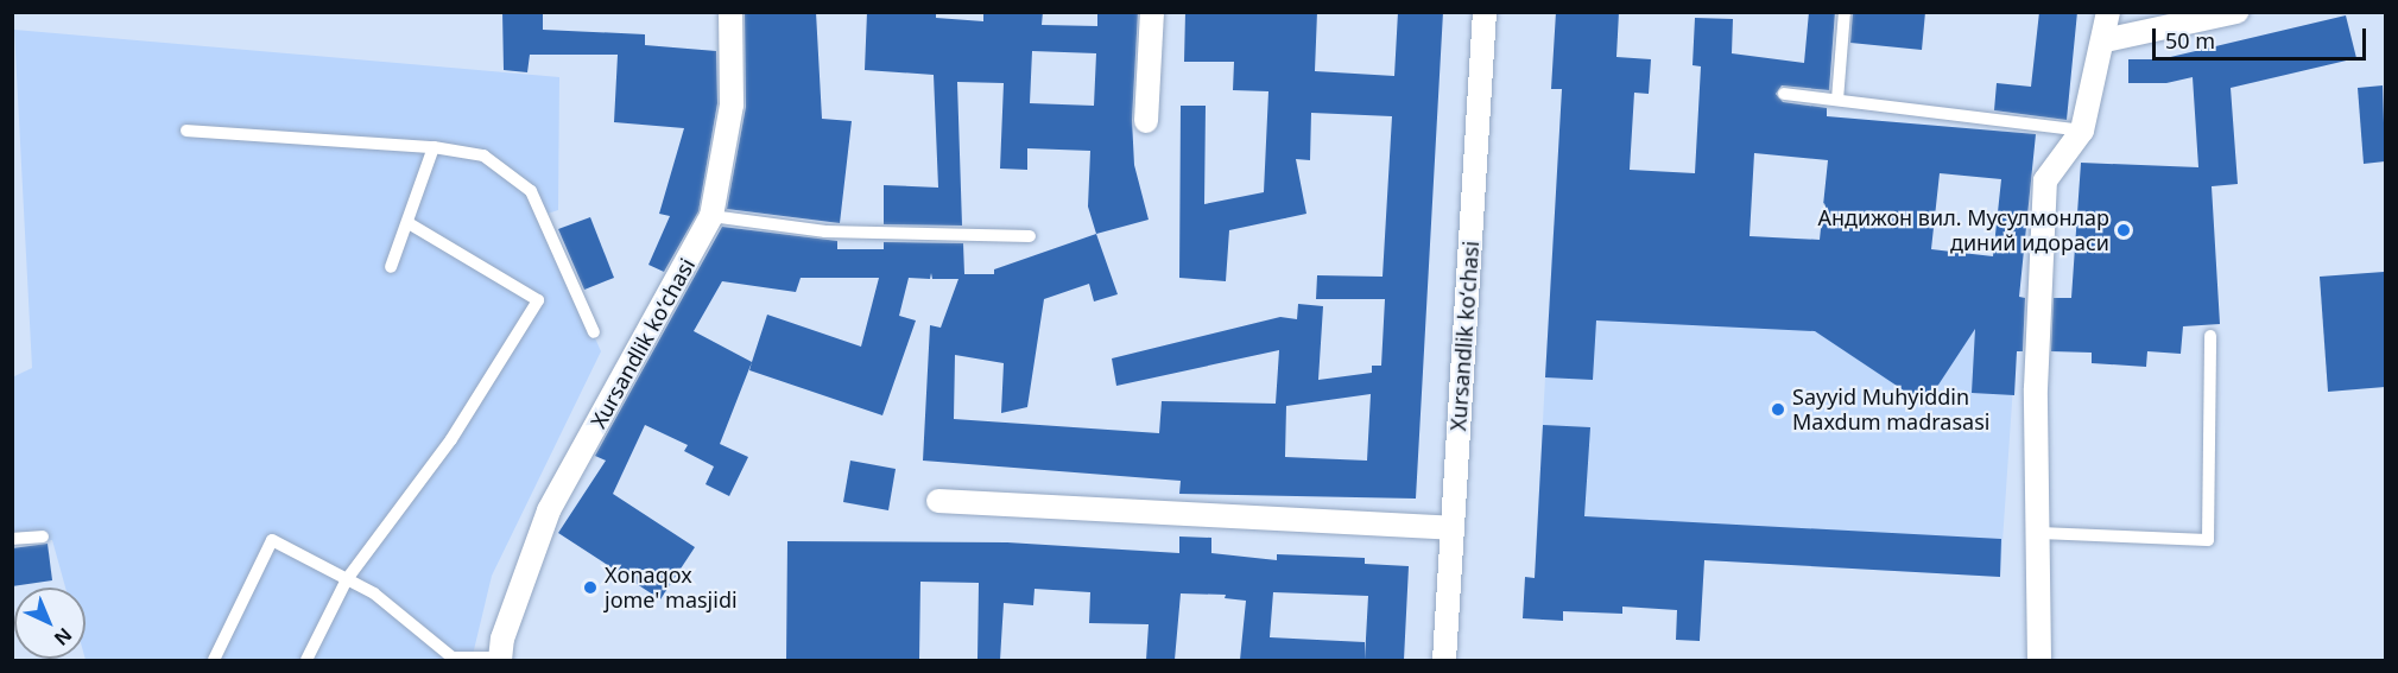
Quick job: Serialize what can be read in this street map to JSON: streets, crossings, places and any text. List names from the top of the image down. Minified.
{"streets":{"street":["Xursandlik koʻchasi"]},"places":["Андижон вил. Мусулмонлар диний идораси","Sayyid Muhyiddin Maxdum madrasasi","Xonaqox jome' masjidi"],"scale_bar":"50 m","north":"bottom right"}
